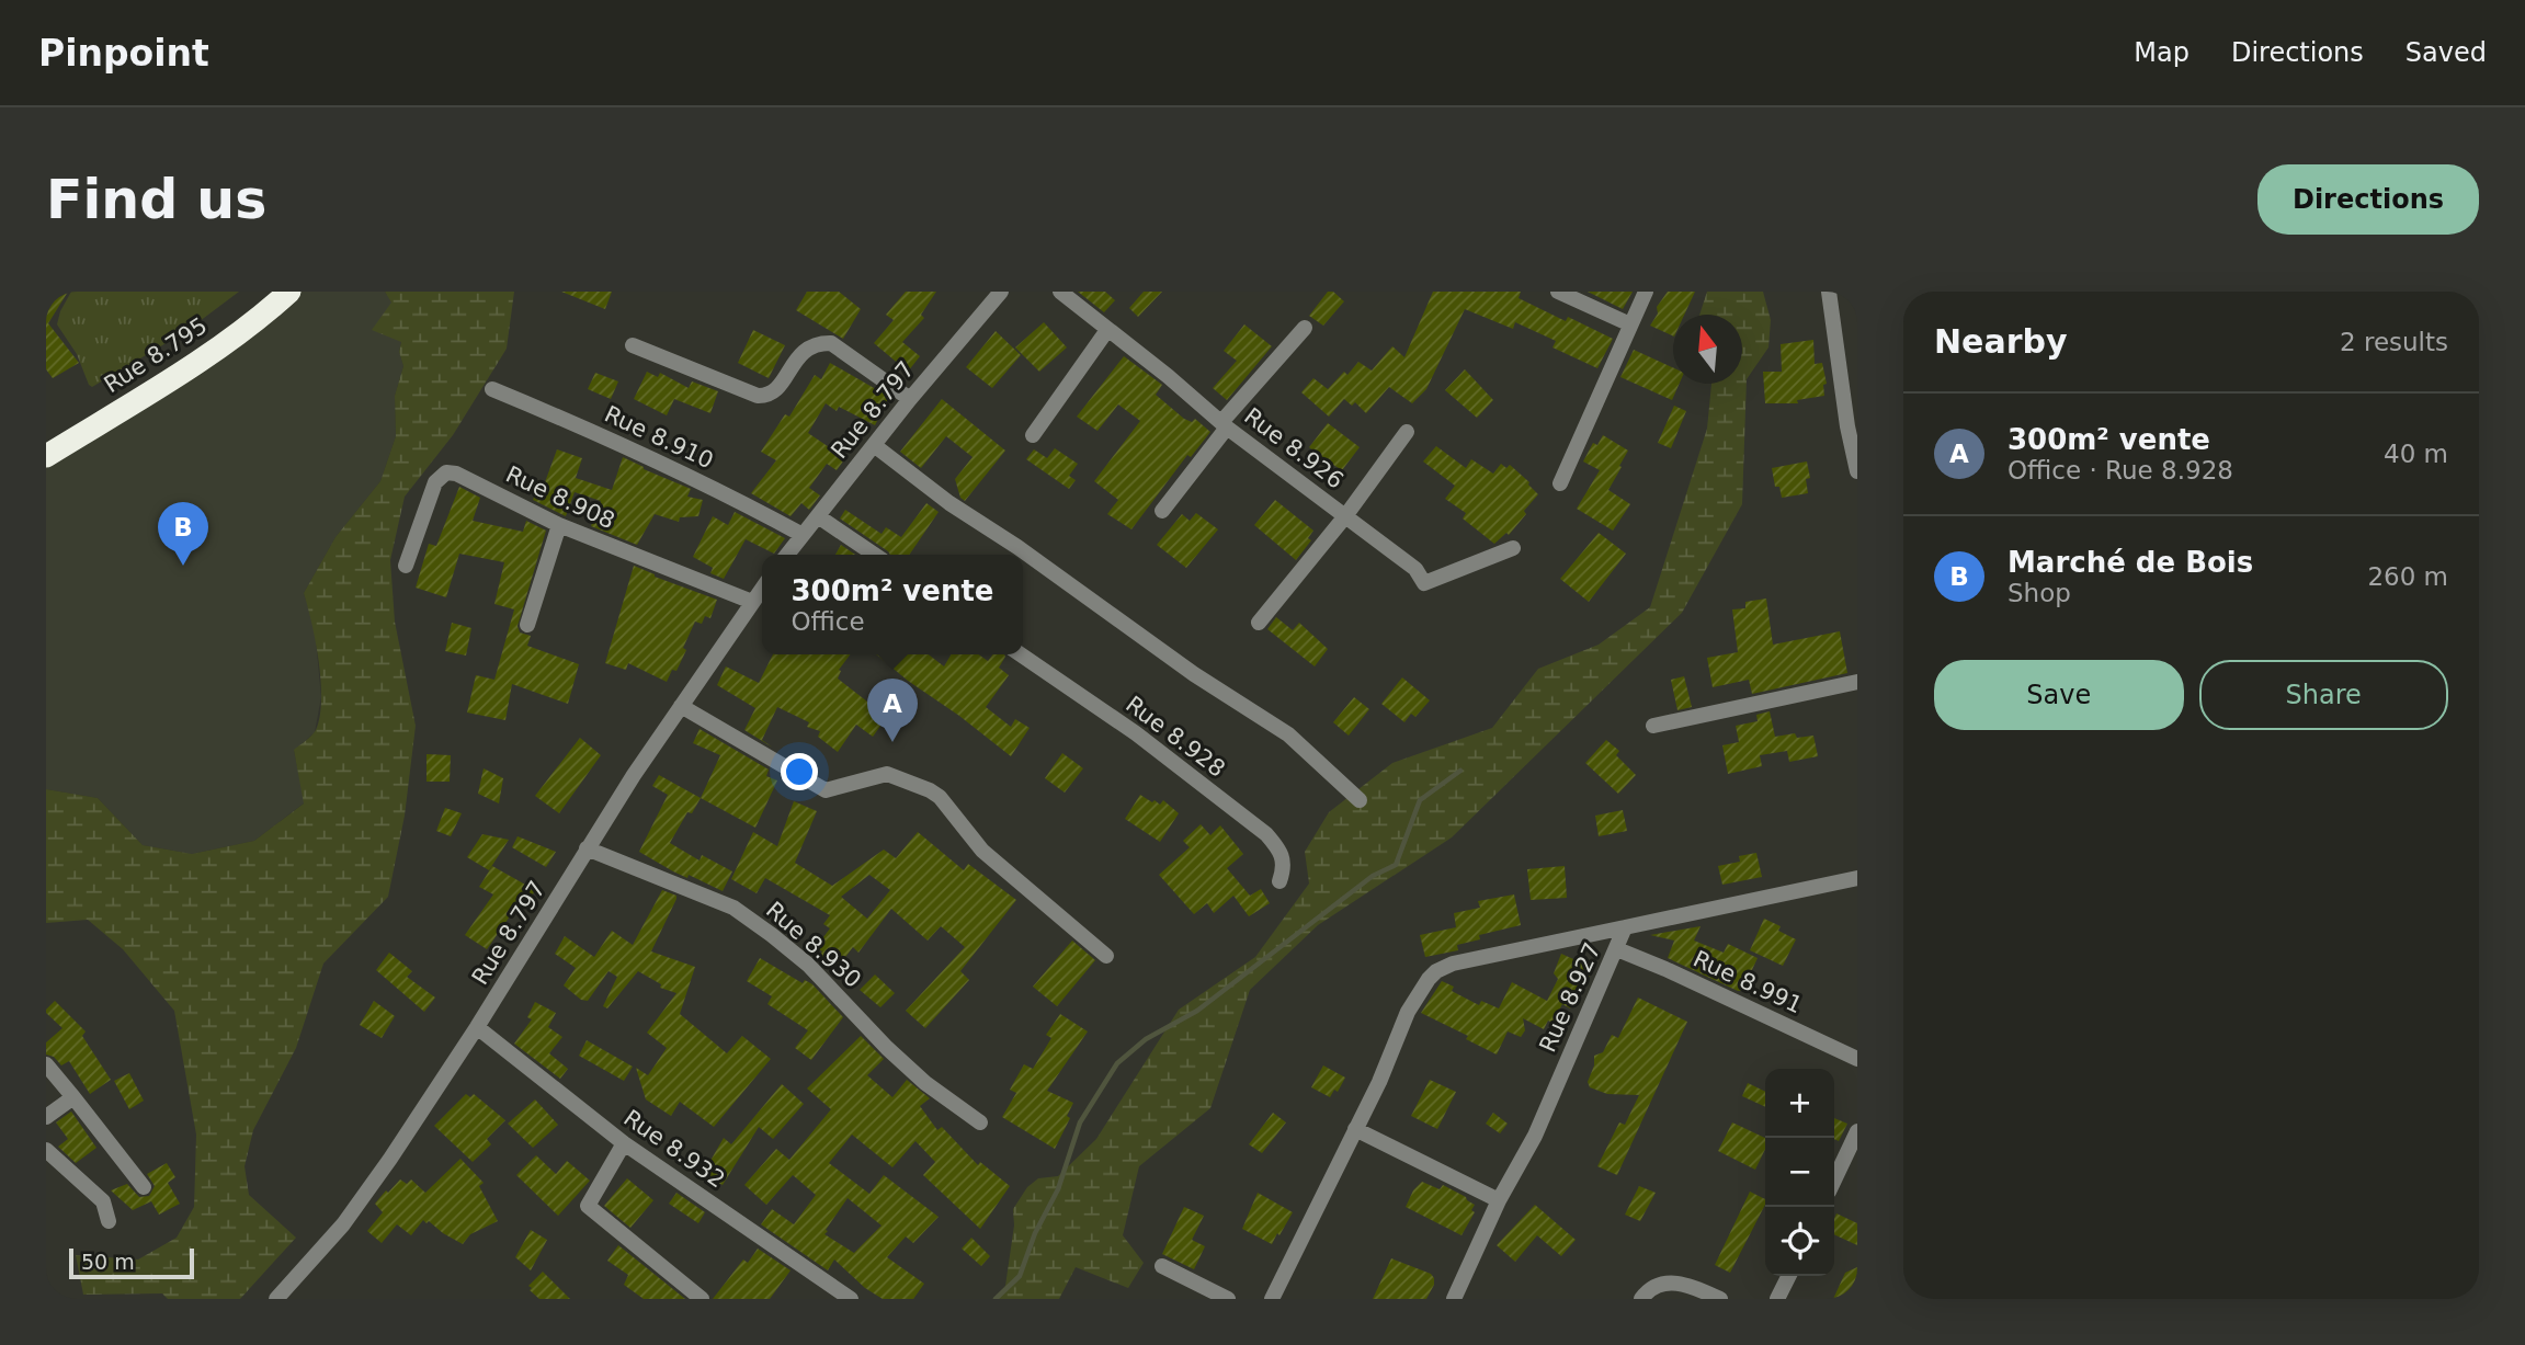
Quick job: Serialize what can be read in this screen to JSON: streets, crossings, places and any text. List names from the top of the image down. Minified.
{"streets":{"highway":["Rue 8.795"],"street":["Rue 8.797","Rue 8.910","Rue 8.926","Rue 8.908","Rue 8.928","Rue 8.930","Rue 8.991","Rue 8.927","Rue 8.932"]},"crossings":[["Rue 8.797","Rue 8.910"],["Rue 8.797","Rue 8.908"],["Rue 8.797","Rue 8.930"],["Rue 8.797","Rue 8.932"],["Rue 8.991","Rue 8.927"]],"scale_bar":"50 m","north":"top","page":{"header":"Pinpoint","nav":["Map","Directions","Saved"],"buttons":["Directions",["Save","Share"]],"title":"Find us","heading":["Nearby","2 results"],"list":[{"mark":"A","name":"300m² vente","note":"Office · Rue 8.928","value":"40 m"},{"mark":"B","name":"Marché de Bois","note":"Shop","value":"260 m"}],"pins":["B","A"],"popup":["300m² vente","Office"],"map_buttons":["+","−"],"scale":"50 m"}}
